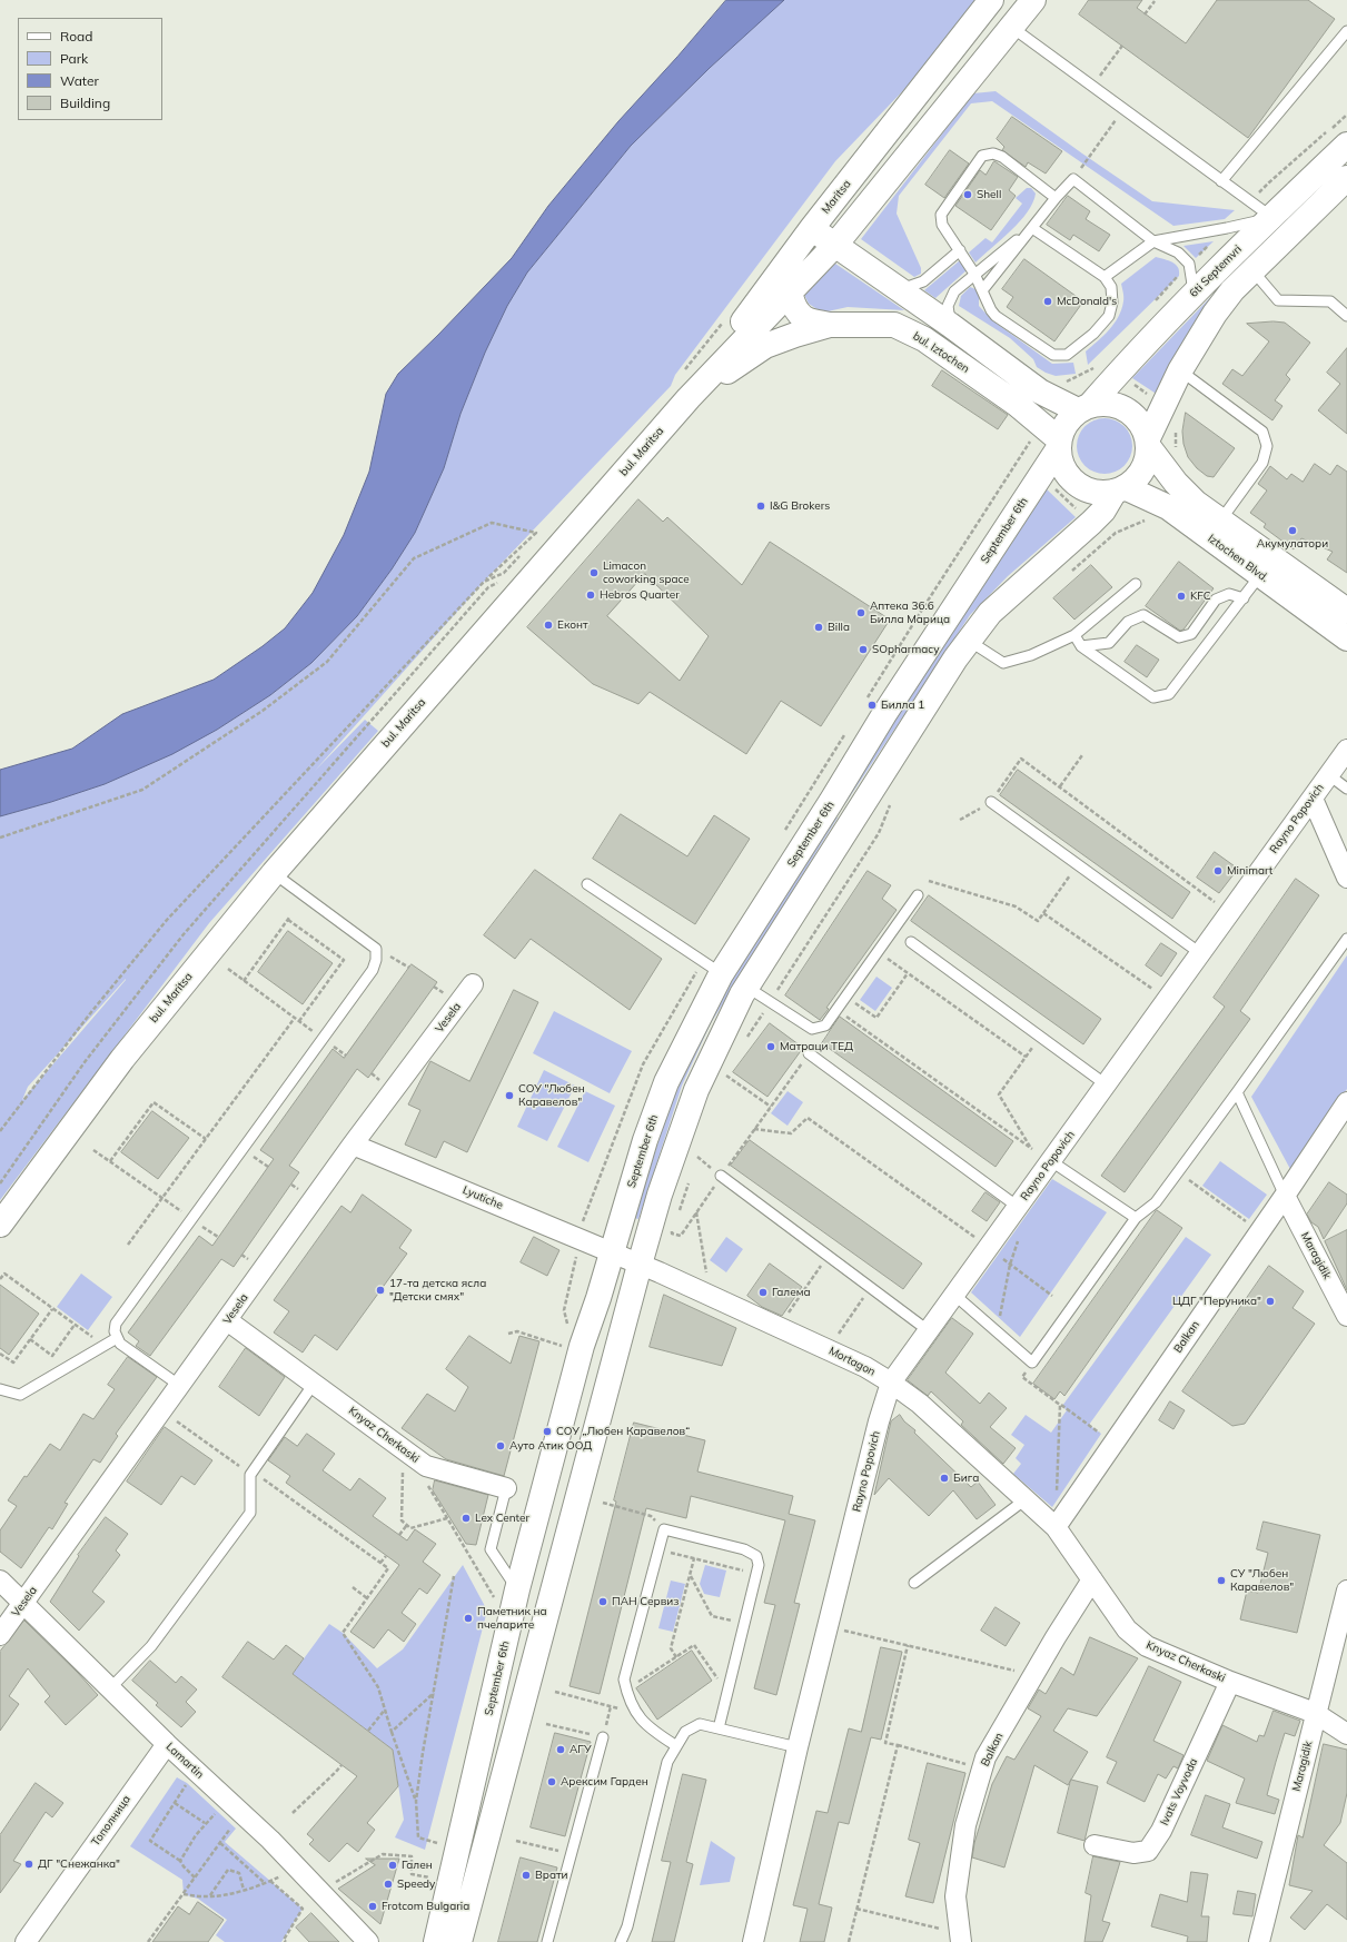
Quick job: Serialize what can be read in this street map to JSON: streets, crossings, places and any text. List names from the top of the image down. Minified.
{"streets":{"main road":["Maritsa","6ti Septemvri","bul. Iztochen","bul. Maritsa","September 6th","Iztochen Blvd."],"street":["Rayno Popovich","Vesela","Lyutiche","Maragidik","Balkan","Mortagon","Knyaz Cherkaski","Lamartin","Ivats Voyvoda","Тополница"]},"crossings":[["Maritsa","bul. Iztochen"],["Maritsa","bul. Maritsa"],["6ti Septemvri","bul. Iztochen"],["6ti Septemvri","September 6th"],["6ti Septemvri","Iztochen Blvd."],["bul. Iztochen","bul. Maritsa"],["bul. Iztochen","September 6th"],["bul. Iztochen","Iztochen Blvd."],["September 6th","Iztochen Blvd."],["September 6th","Lyutiche"],["September 6th","Mortagon"],["September 6th","Knyaz Cherkaski"],["Rayno Popovich","Mortagon"],["Vesela","Lyutiche"],["Vesela","Knyaz Cherkaski"],["Vesela","Lamartin"],["Lyutiche","Mortagon"],["Maragidik","Balkan"],["Maragidik","Knyaz Cherkaski"],["Balkan","Mortagon"],["Balkan","Knyaz Cherkaski"],["Mortagon","Knyaz Cherkaski"],["Knyaz Cherkaski","Ivats Voyvoda"],["Lamartin","Тополница"]],"places":["Shell","McDonald's","I&G Brokers","Акумулатори","Limacon coworking space","Hebros Quarter","KFC","Аптека 36.6 Билла Марица","Еконт","Billa","SOpharmacy","Билла 1","Minimart","Матраци ТЕД","СОУ \"Любен Каравелов\"","17-та детска ясла \"Детски смях\"","Галема","ЦДГ \"Перуника\"","СОУ „Любен Каравелов“","Ауто Атик ООД","Бига","Lex Center","СУ \"Любен Каравелов\"","ПАН Сервиз","Паметник на пчеларите","АГУ","Арексим Гарден","ДГ \"Снежанка\"","Гален","Врати","Speedy","Frotcom Bulgaria"],"legend":["Road","Park","Water","Building"]}
